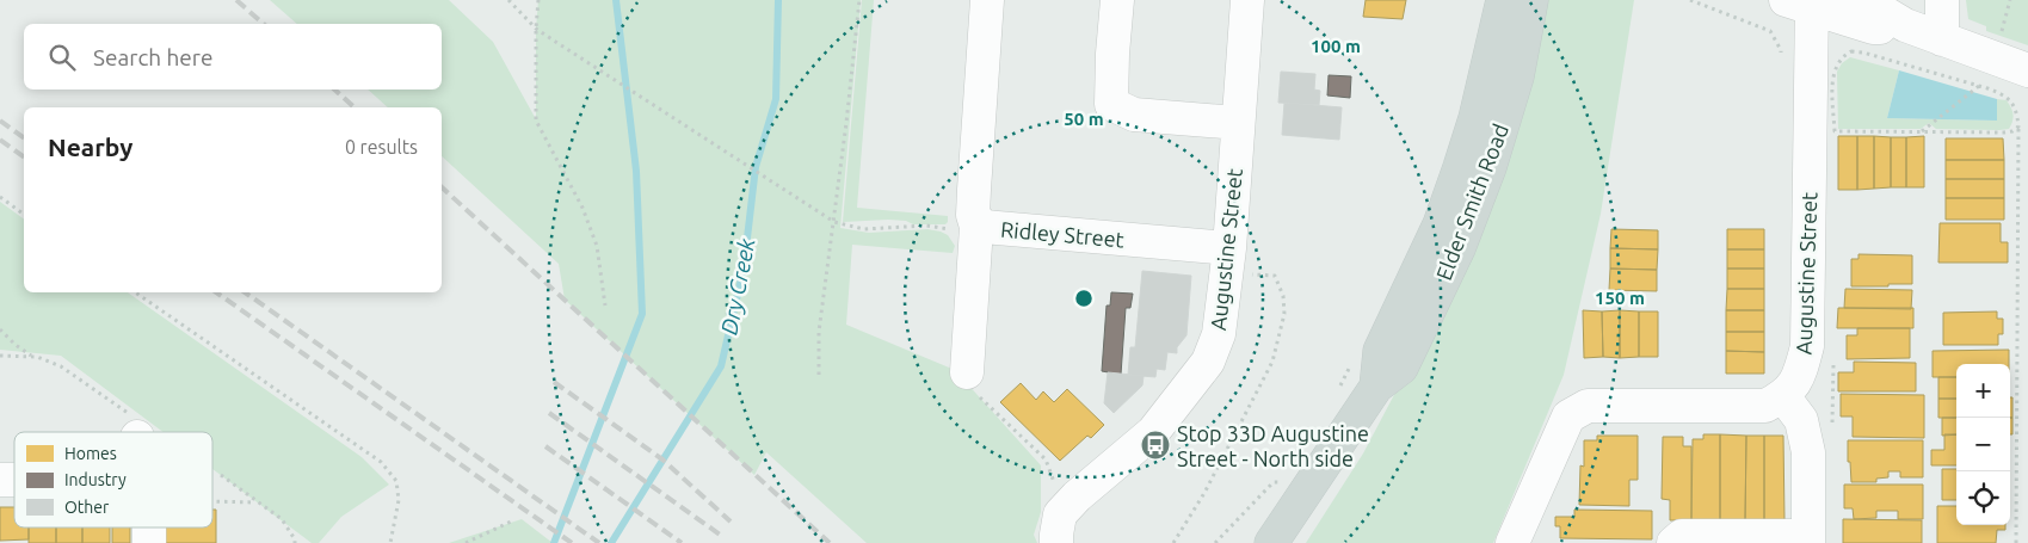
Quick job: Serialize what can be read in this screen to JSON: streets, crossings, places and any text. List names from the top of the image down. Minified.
{"streets":{"main road":["Elder Smith Road"],"street":["Ridley Street","Augustine Street"]},"crossings":[["Ridley Street","Augustine Street"]],"water":["Dry Creek"],"places":{"bus stop":["Stop 33D Augustine Street - North side"]},"legend":["Homes","Industry","Other"],"page":{"search":"Search here","heading":["Nearby","0 results"],"map_buttons":["+","−"]},"rings":["100 m","50 m","150 m"]}
